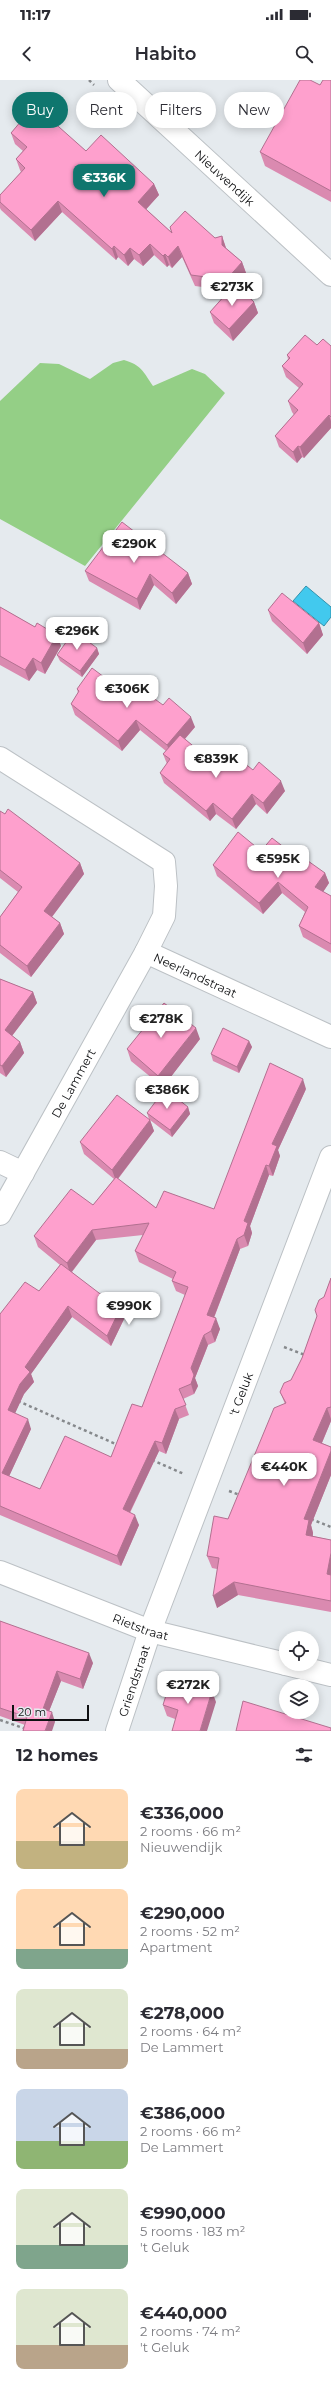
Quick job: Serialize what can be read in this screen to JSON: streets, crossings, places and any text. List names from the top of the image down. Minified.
{"streets":{"street":["Nieuwendijk","Neerlandstraat","De Lammert","'t Geluk","Rietstraat","Griendstraat"]},"crossings":[["Neerlandstraat","De Lammert"],["'t Geluk","Rietstraat"],["'t Geluk","Griendstraat"],["Rietstraat","Griendstraat"]],"scale_bar":"20 m","page":{"status":"11:17","header":"Habito","chip":["Buy","Rent","Filters","New"],"price":["€336K","€273K","€290K","€296K","€306K","€839K","€595K","€278K","€386K","€990K","€440K","€272K"],"scale":"20 m","heading":"12 homes","list":[{"name":"€336,000","note":"2 rooms · 66 m² · Nieuwendijk"},{"name":"€290,000","note":"2 rooms · 52 m² · Apartment"},{"name":"€278,000","note":"2 rooms · 64 m² · De Lammert"},{"name":"€386,000","note":"2 rooms · 66 m² · De Lammert"},{"name":"€990,000","note":"5 rooms · 183 m² · 't Geluk"},{"name":"€440,000","note":"2 rooms · 74 m² · 't Geluk"}]}}
